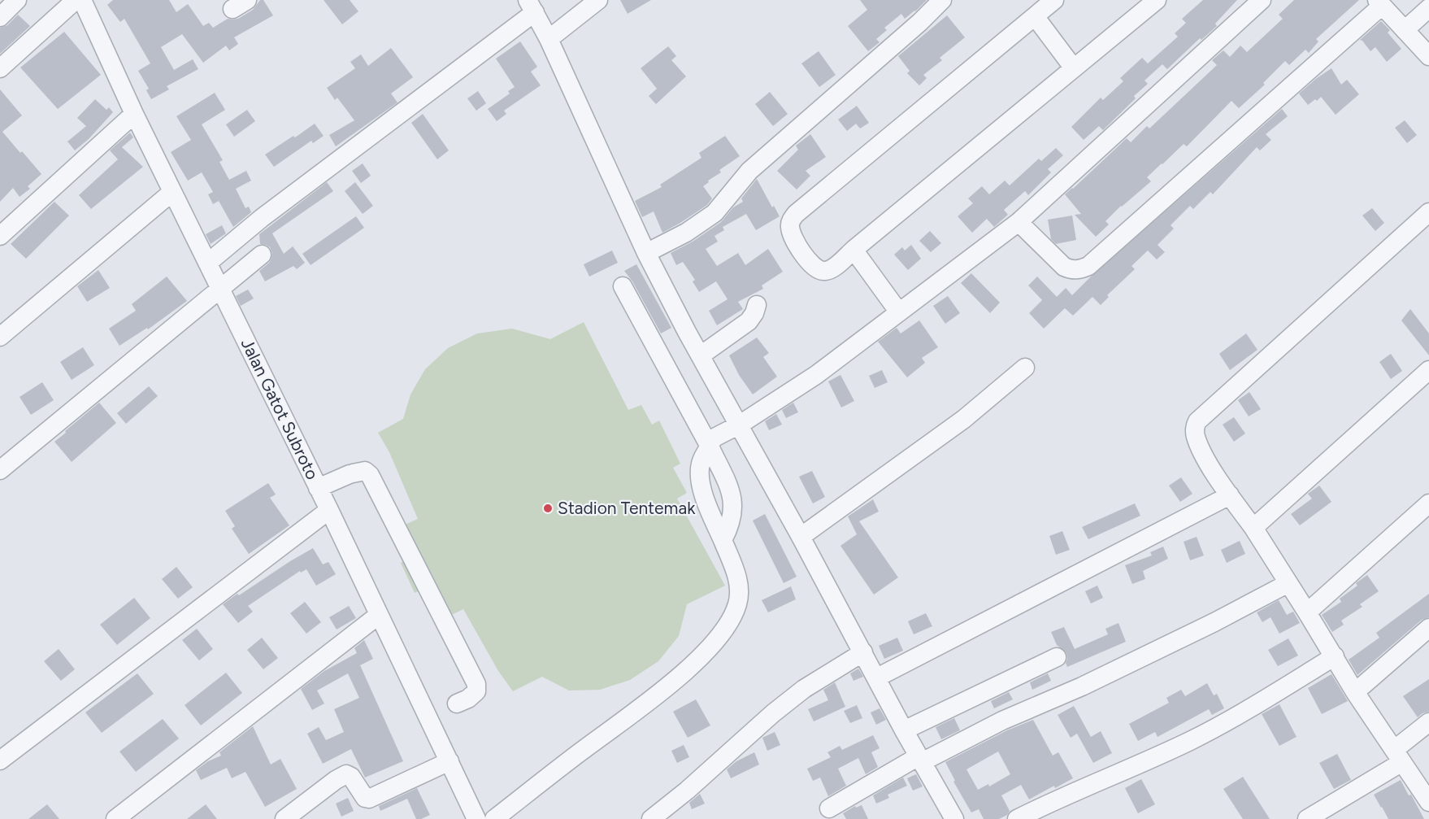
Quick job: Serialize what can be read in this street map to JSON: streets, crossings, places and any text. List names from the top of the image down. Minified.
{"streets":{"street":["Jalan Gatot Subroto"]},"places":["Stadion Tentemak"]}
